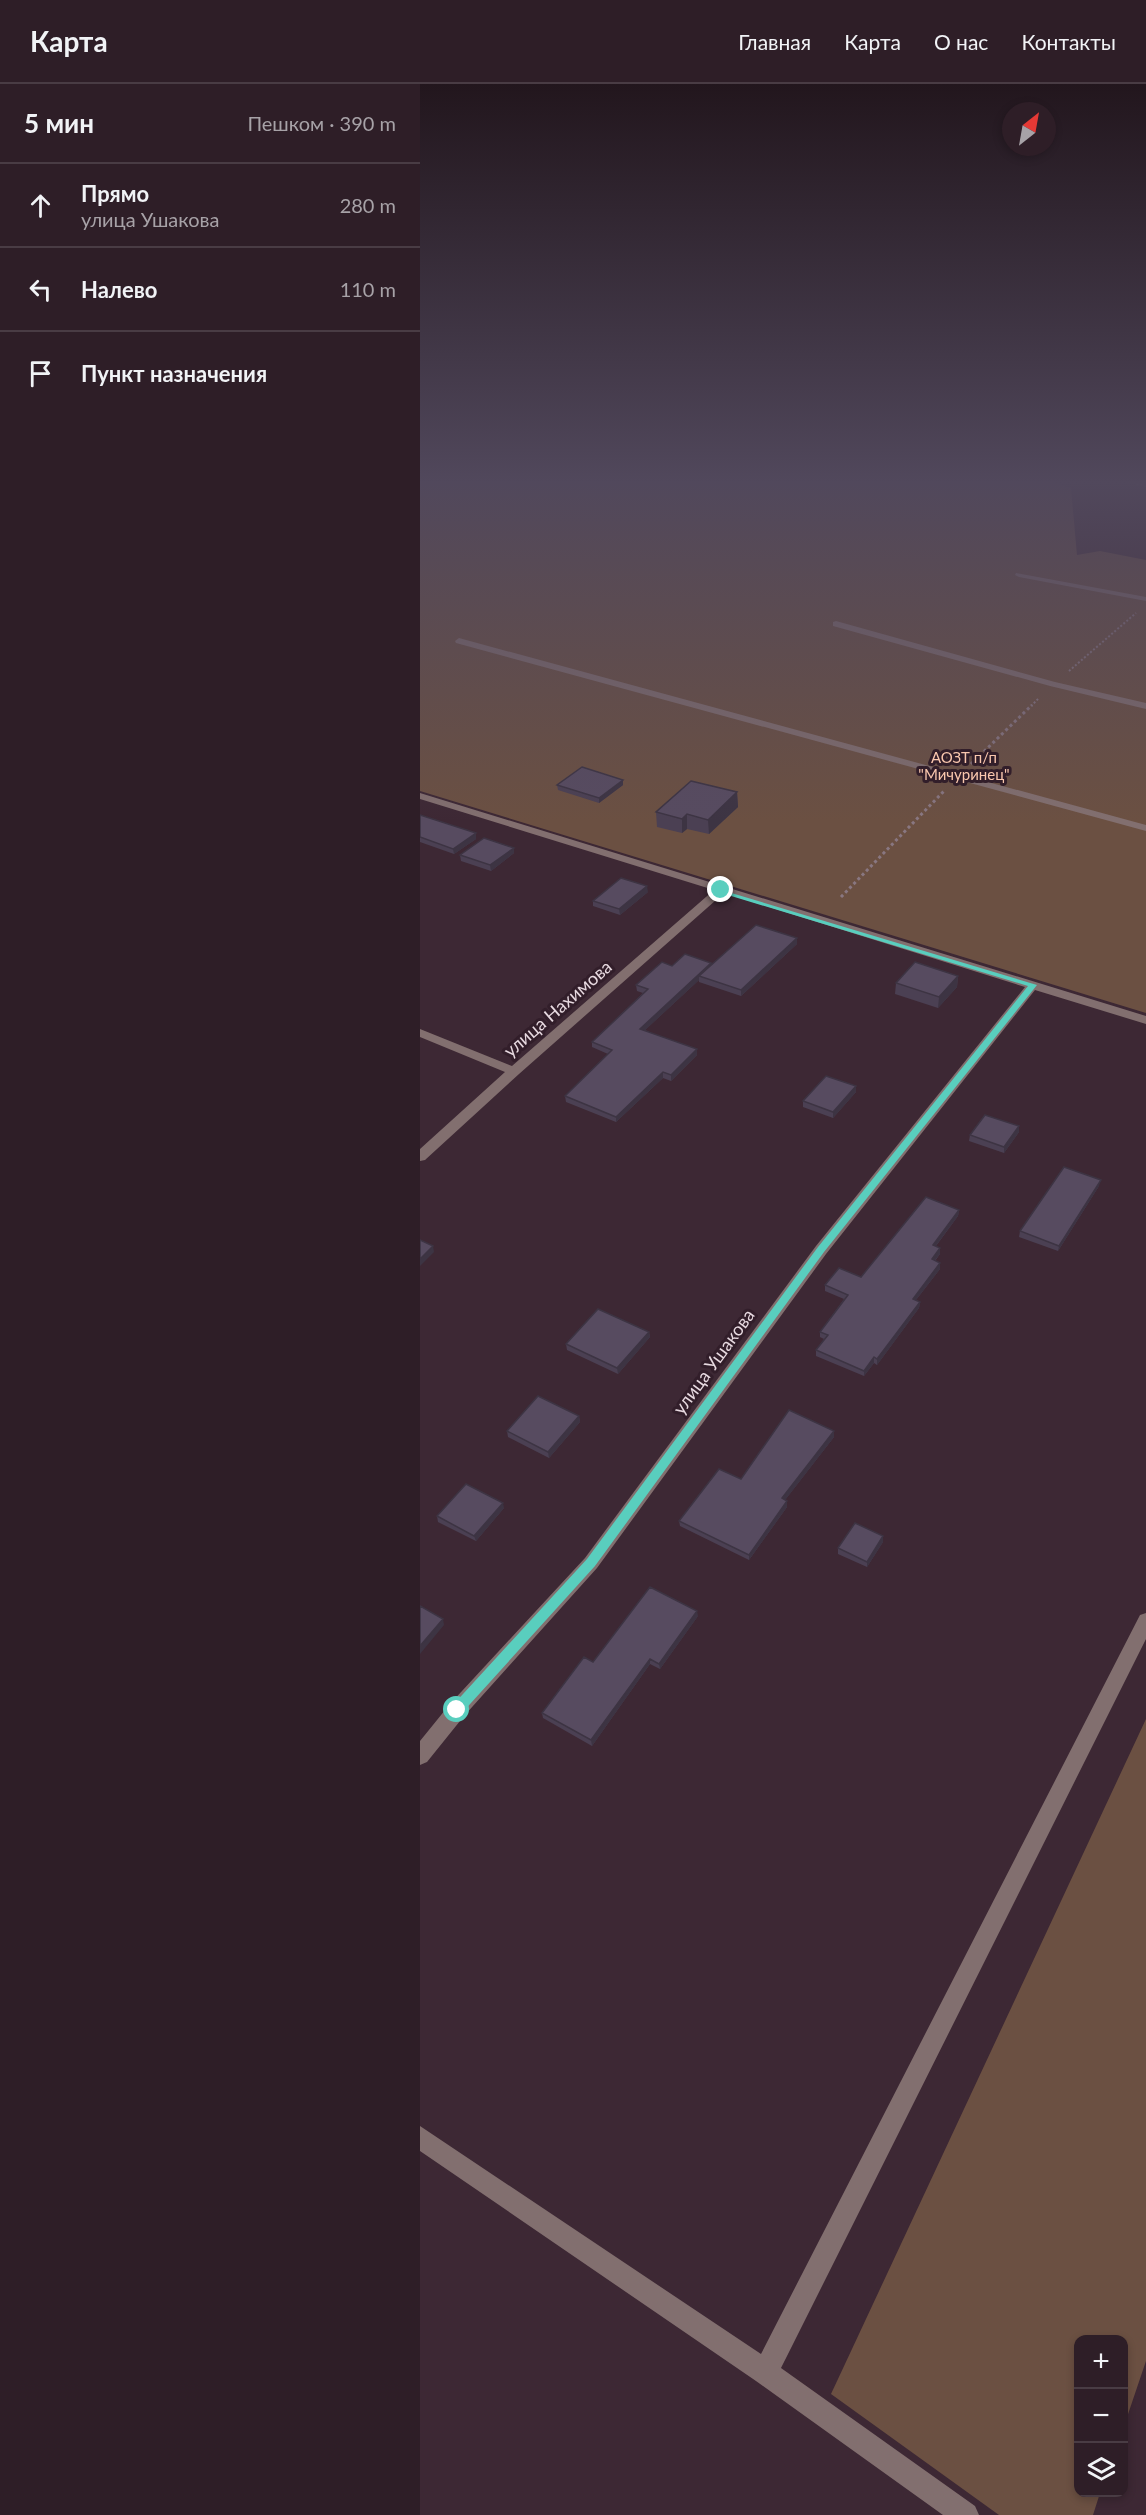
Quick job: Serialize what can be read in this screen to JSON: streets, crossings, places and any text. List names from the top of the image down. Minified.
{"streets":{"street":["улица Нахимова","улица Ушакова"]},"parks":["АОЗТ п/п \"Мичуринец\""],"north":"top right","page":{"header":"Карта","nav":["Главная","Карта","О нас","Контакты"],"heading":["5 мин","Пешком · 390 m"],"list":[["Прямо","улица Ушакова","280 m"],["Налево","110 m"],"Пункт назначения"],"map_buttons":["+","−"]}}
